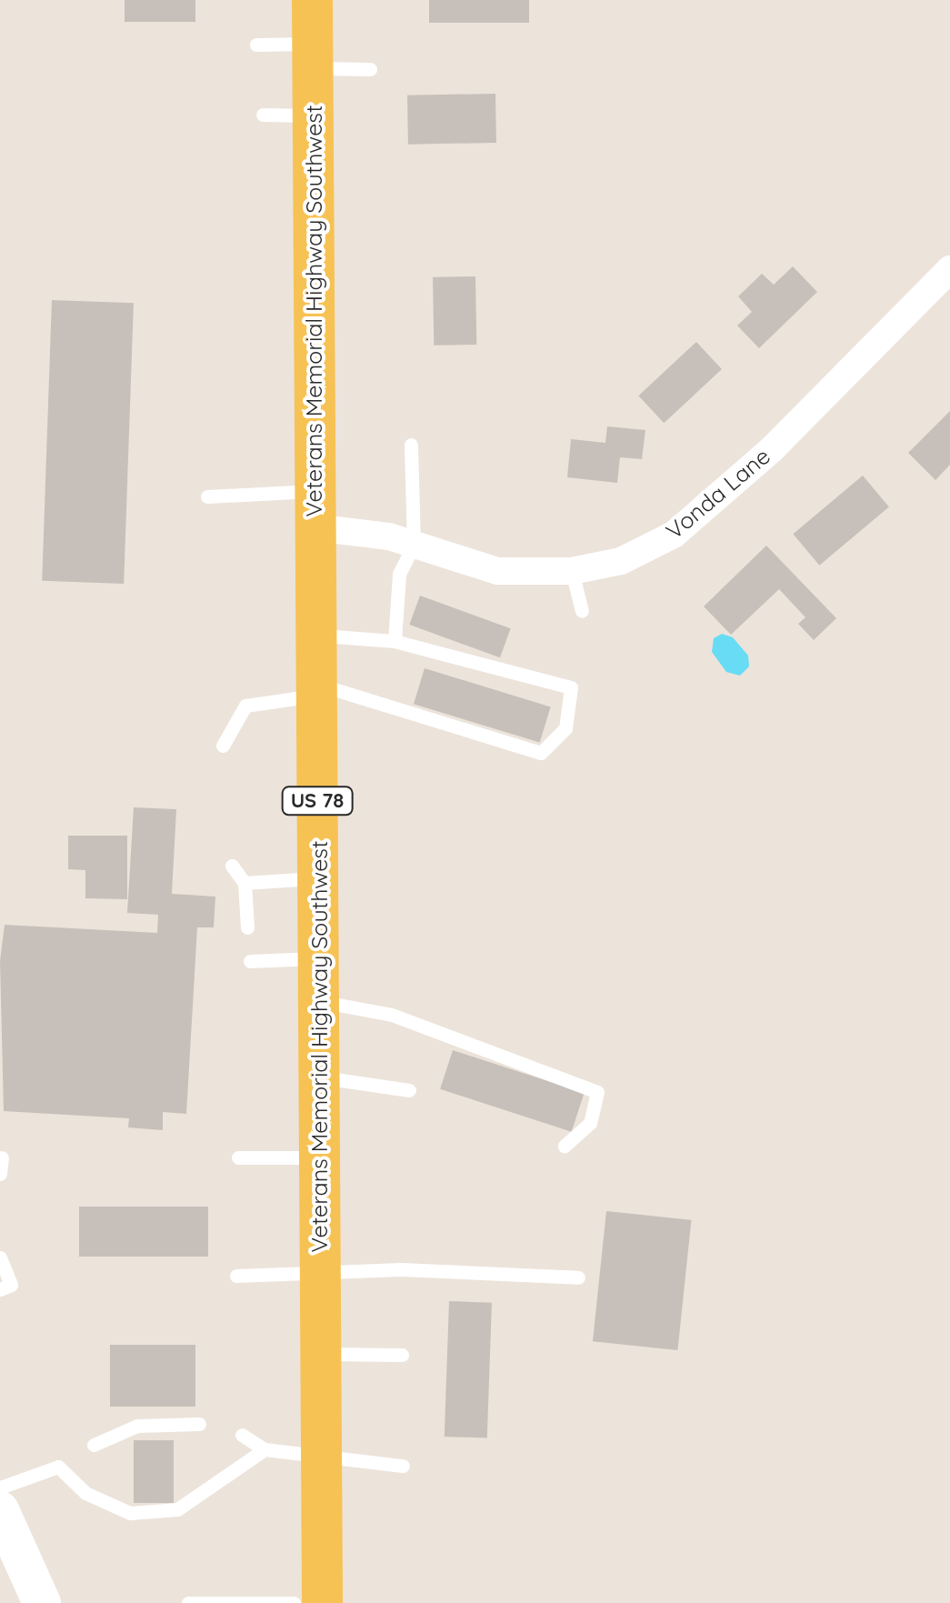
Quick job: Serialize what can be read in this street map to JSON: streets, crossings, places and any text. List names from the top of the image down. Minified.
{"streets":{"main road":["Veterans Memorial Highway Southwest","US 78"],"street":["Vonda Lane"]},"crossings":[["Veterans Memorial Highway Southwest","Vonda Lane"]]}
